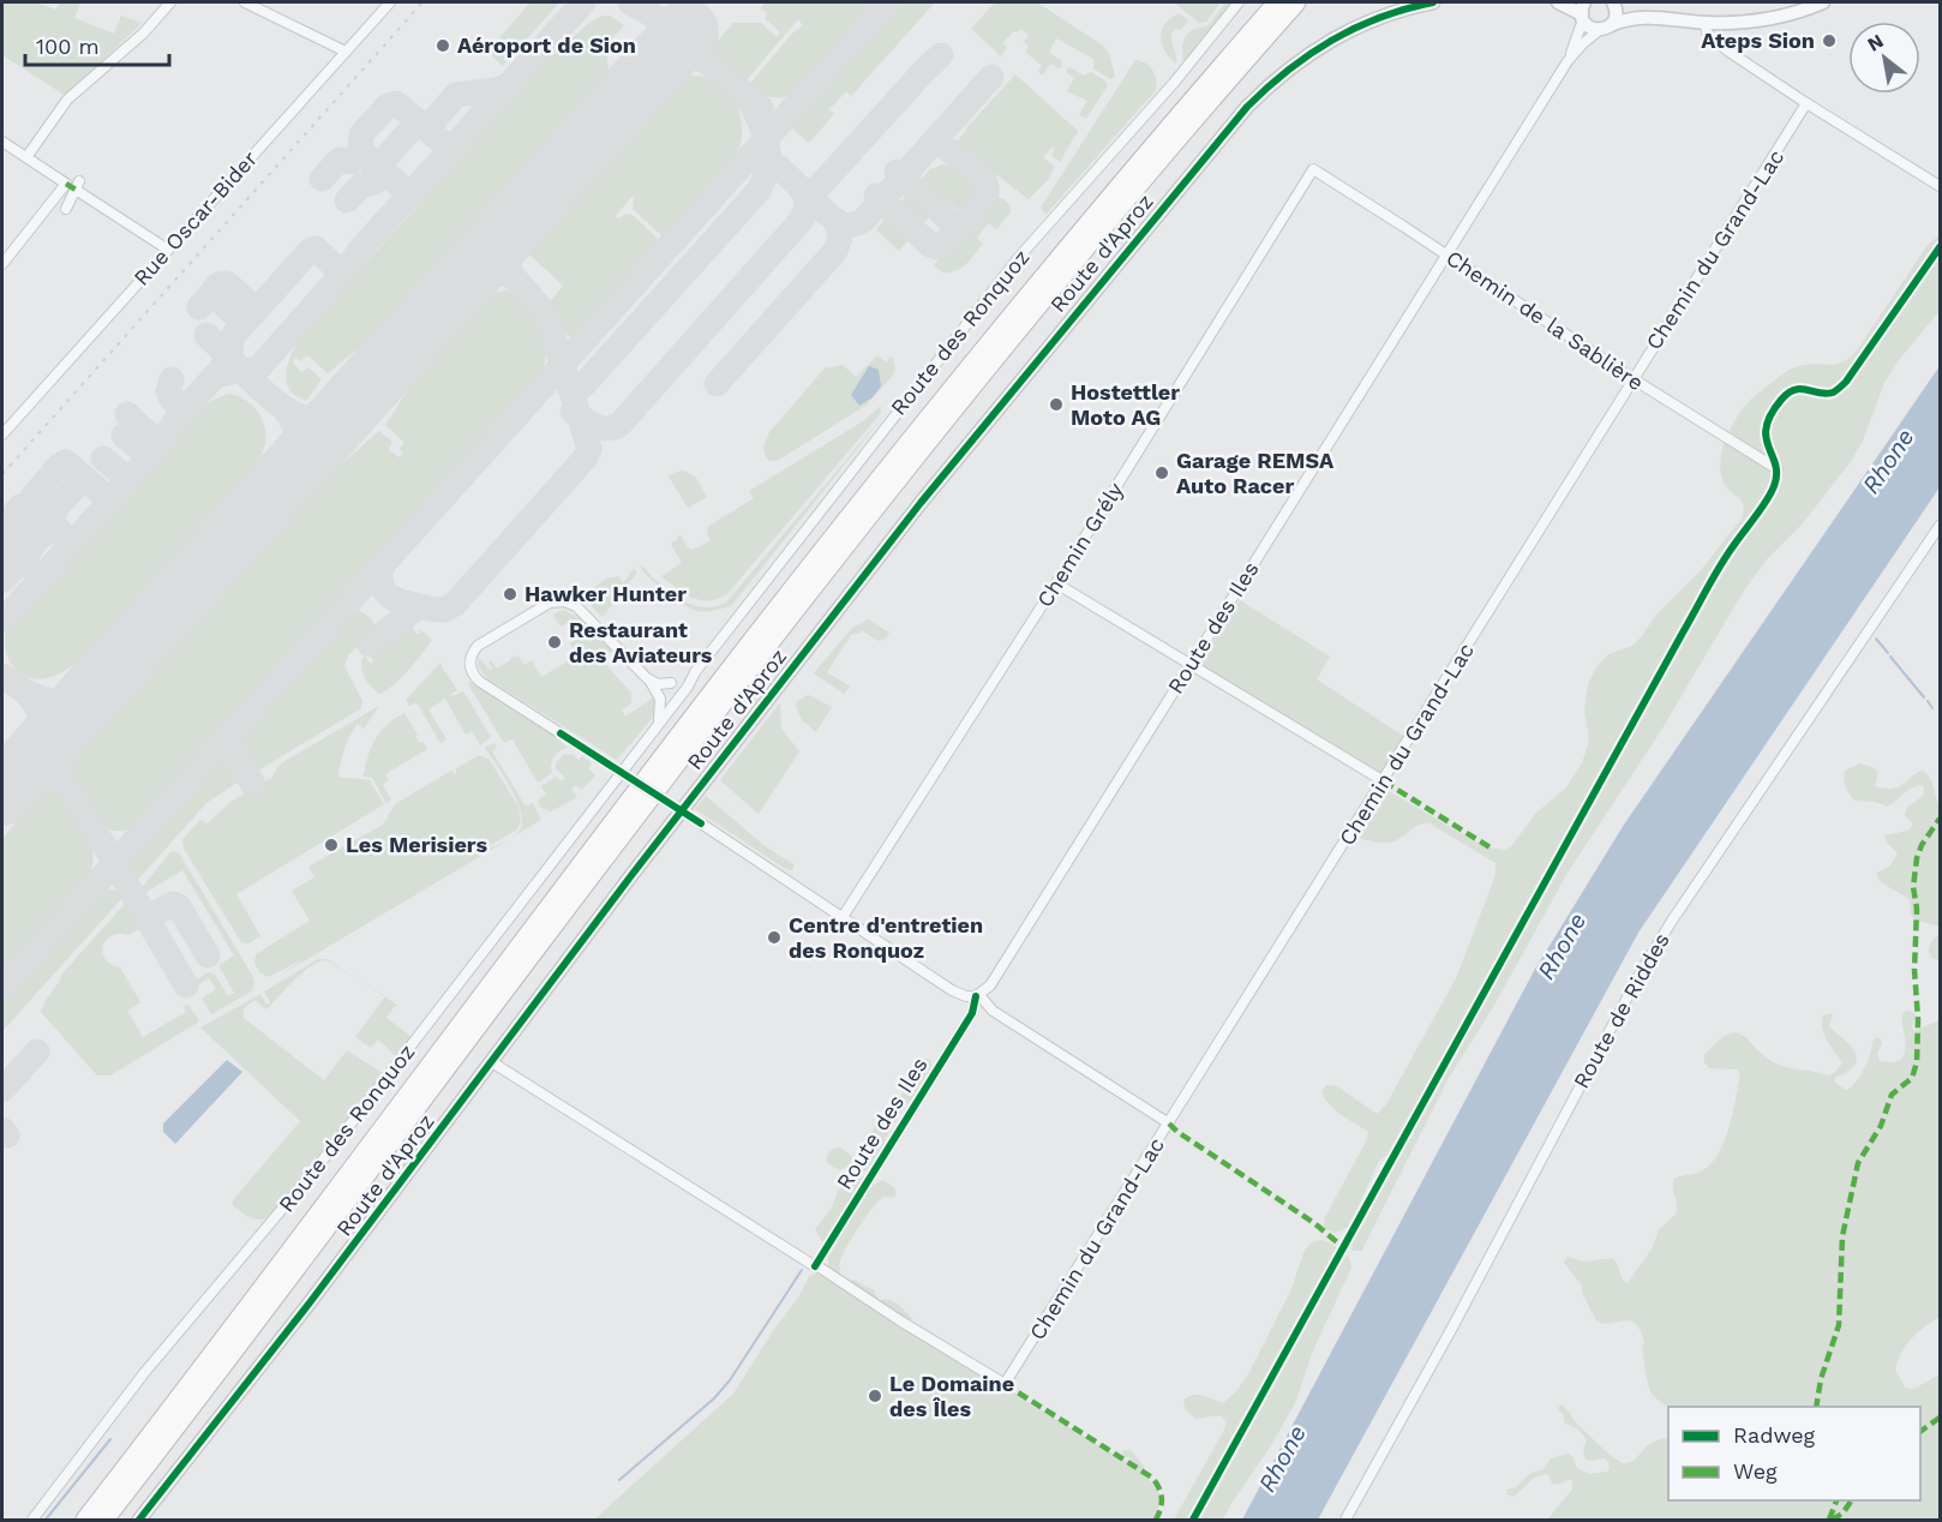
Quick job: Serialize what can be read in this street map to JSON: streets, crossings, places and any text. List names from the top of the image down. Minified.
{"streets":{"street":["Rue Oscar-Bider","Chemin du Grand-Lac","Route d'Aproz","Chemin de la Sablière","Route des Ronquoz","Chemin Grély","Route des Iles","Route de Riddes"]},"crossings":[["Chemin du Grand-Lac","Chemin de la Sablière"],["Chemin du Grand-Lac","Route des Iles"],["Chemin de la Sablière","Chemin Grély"],["Chemin de la Sablière","Route des Iles"]],"water":["Rhone"],"places":["Ateps Sion","Aéroport de Sion","Hostettler Moto AG","Garage REMSA Auto Racer","Hawker Hunter","Restaurant des Aviateurs","Les Merisiers","Centre d'entretien des Ronquoz","Le Domaine des Îles"],"legend":["Radweg","Weg"],"scale_bar":"100 m","north":"top left"}
